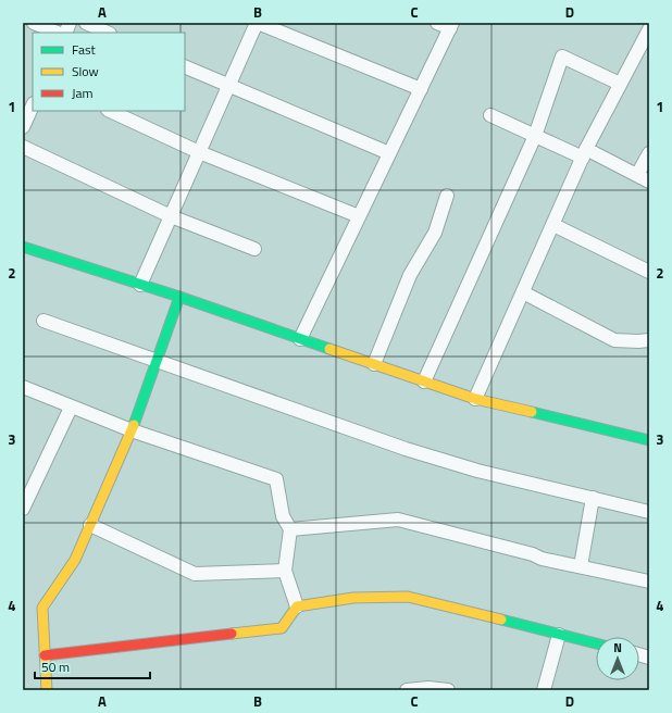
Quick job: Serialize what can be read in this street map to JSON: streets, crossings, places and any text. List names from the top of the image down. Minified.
{"legend":["Fast","Slow","Jam"],"scale_bar":"50 m","north":"top","grid":{"columns":["A","B","C","D"],"rows":["1","2","3","4"]}}
